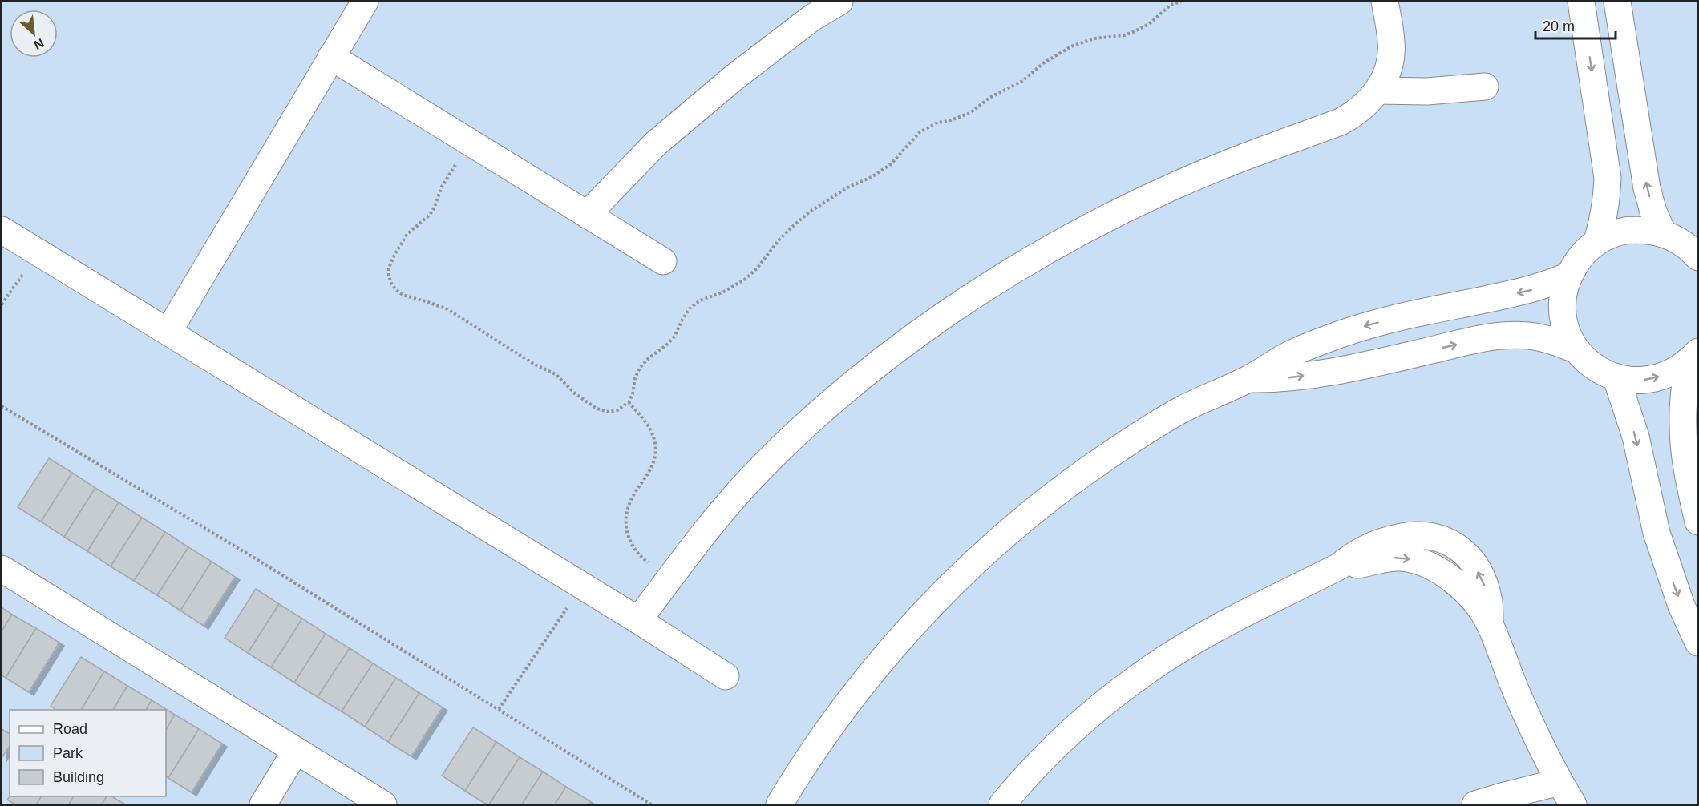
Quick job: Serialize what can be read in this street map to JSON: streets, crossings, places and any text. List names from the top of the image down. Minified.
{"legend":["Road","Park","Building"],"scale_bar":"20 m","north":"bottom right"}
